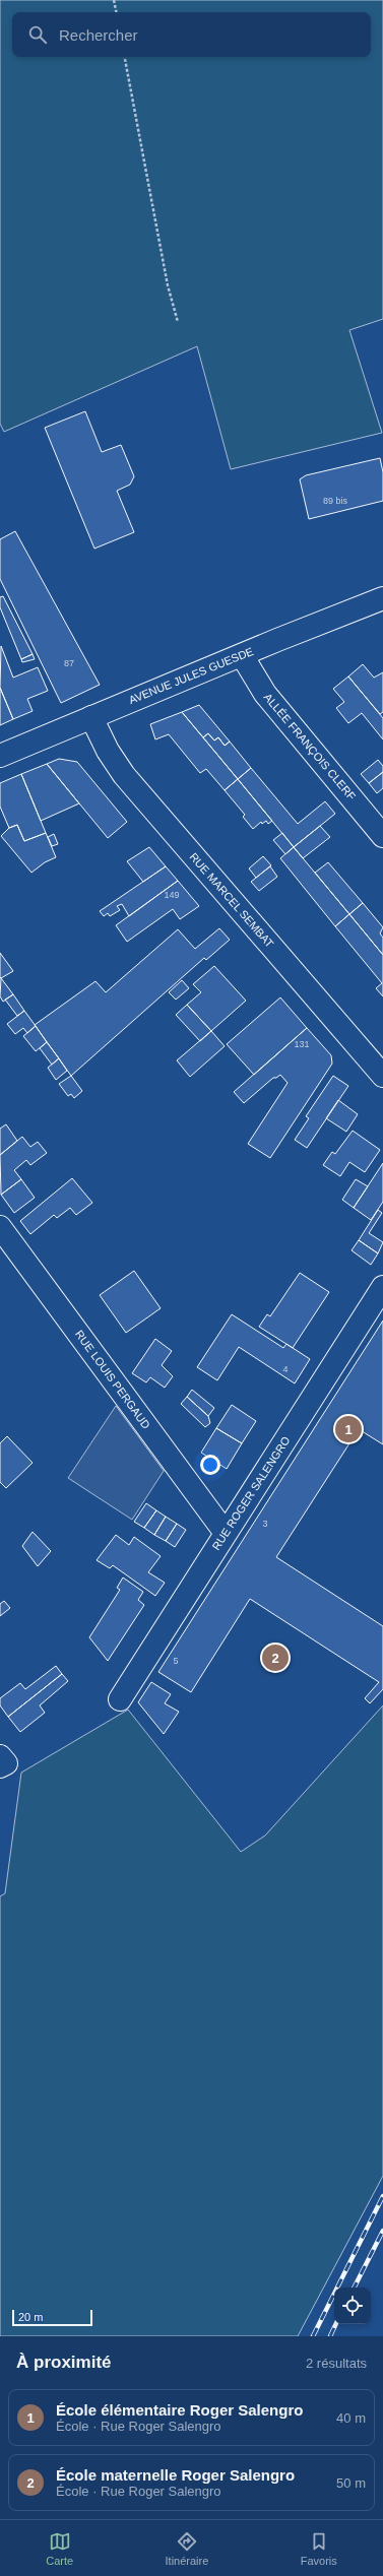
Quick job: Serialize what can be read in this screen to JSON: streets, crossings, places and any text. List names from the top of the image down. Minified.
{"streets":{"street":["AVENUE JULES GUESDE","ALLÉE FRANÇOIS CLERF","RUE MARCEL SEMBAT","RUE LOUIS PERGAUD","RUE ROGER SALENGRO"]},"crossings":[["AVENUE JULES GUESDE","ALLÉE FRANÇOIS CLERF"],["AVENUE JULES GUESDE","RUE MARCEL SEMBAT"],["RUE LOUIS PERGAUD","RUE ROGER SALENGRO"]],"house_numbers":["89 bis","87","149","131","4","3","5"],"scale_bar":"20 m","page":{"search":"Rechercher","pins":["1","2"],"scale":"20 m","heading":["À proximité","2 résultats"],"list":[{"mark":"1","name":"École élémentaire Roger Salengro","note":"École · Rue Roger Salengro","value":"40 m"},{"mark":"2","name":"École maternelle Roger Salengro","note":"École · Rue Roger Salengro","value":"50 m"}],"nav":["Carte","Itinéraire","Favoris"]}}
